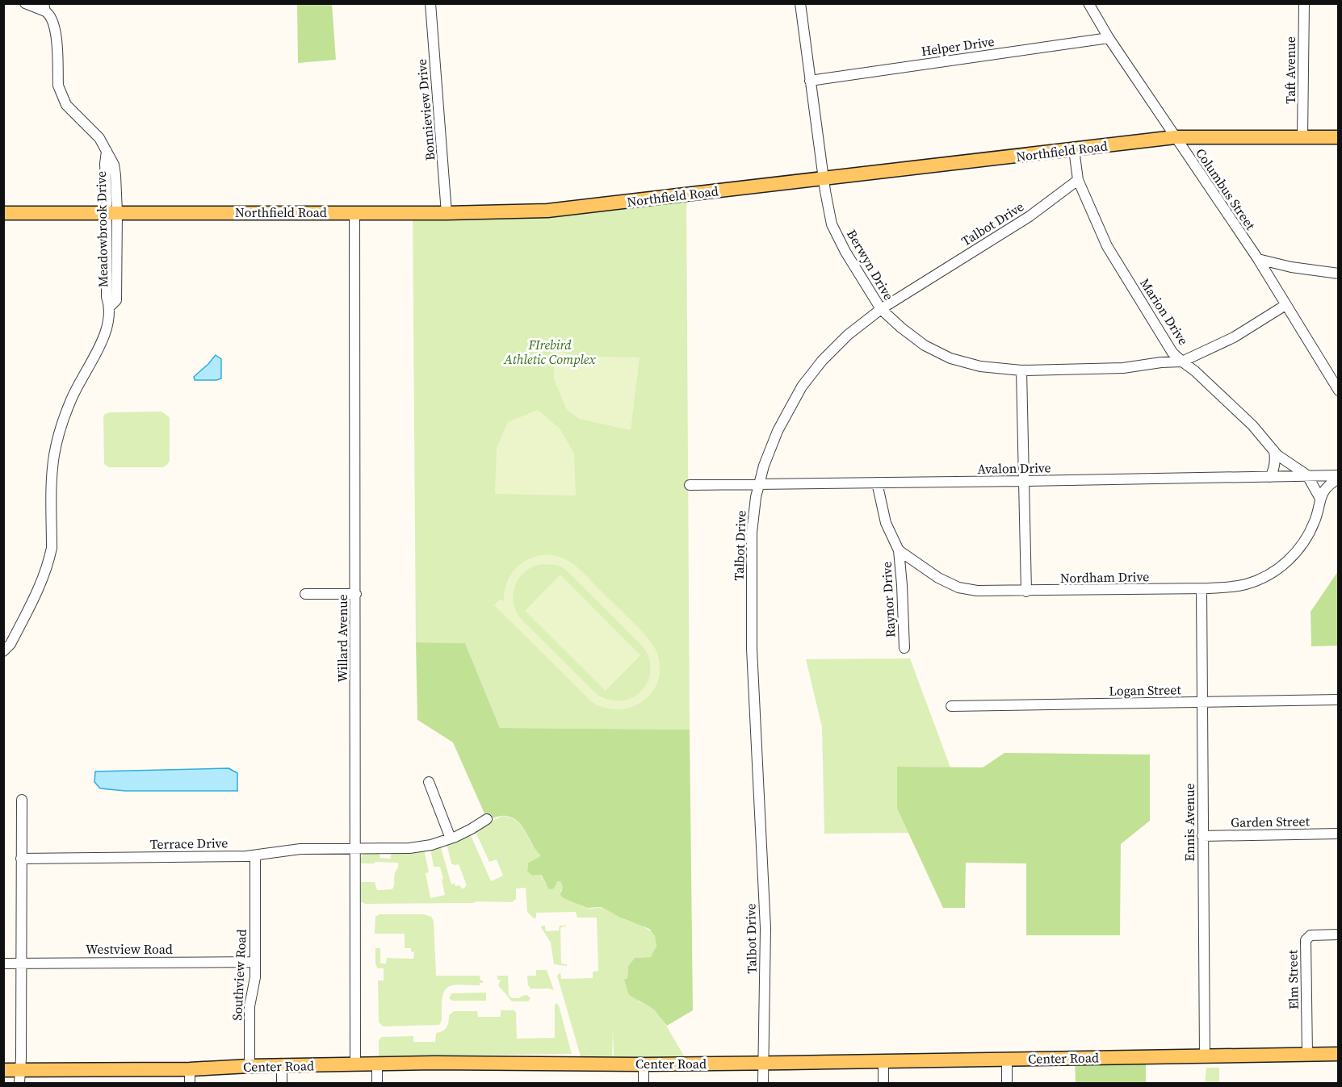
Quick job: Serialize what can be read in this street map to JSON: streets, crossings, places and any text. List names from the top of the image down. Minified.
{"streets":{"main road":["Northfield Road","Center Road"],"street":["Helper Drive","Taft Avenue","Bonnieview Drive","Columbus Street","Talbot Drive","Meadowbrook Drive","Berwyn Drive","Marion Drive","Avalon Drive","Nordham Drive","Raynor Drive","Willard Avenue","Logan Street","Garden Street","Ennis Avenue","Terrace Drive","Westview Road","Southview Road","Elm Street"]},"crossings":[["Helper Drive","Columbus Street"],["Helper Drive","Berwyn Drive"],["Taft Avenue","Northfield Road"],["Bonnieview Drive","Northfield Road"],["Northfield Road","Columbus Street"],["Northfield Road","Meadowbrook Drive"],["Northfield Road","Berwyn Drive"],["Northfield Road","Marion Drive"],["Northfield Road","Willard Avenue"],["Columbus Street","Berwyn Drive"],["Talbot Drive","Berwyn Drive"],["Talbot Drive","Marion Drive"],["Talbot Drive","Avalon Drive"],["Talbot Drive","Center Road"],["Berwyn Drive","Marion Drive"],["Marion Drive","Avalon Drive"],["Marion Drive","Nordham Drive"],["Avalon Drive","Nordham Drive"],["Nordham Drive","Raynor Drive"],["Nordham Drive","Ennis Avenue"],["Willard Avenue","Terrace Drive"],["Willard Avenue","Center Road"],["Logan Street","Ennis Avenue"],["Garden Street","Ennis Avenue"],["Ennis Avenue","Center Road"],["Terrace Drive","Southview Road"],["Westview Road","Southview Road"],["Southview Road","Center Road"],["Elm Street","Center Road"]],"parks":["FIrebird Athletic Complex"]}
